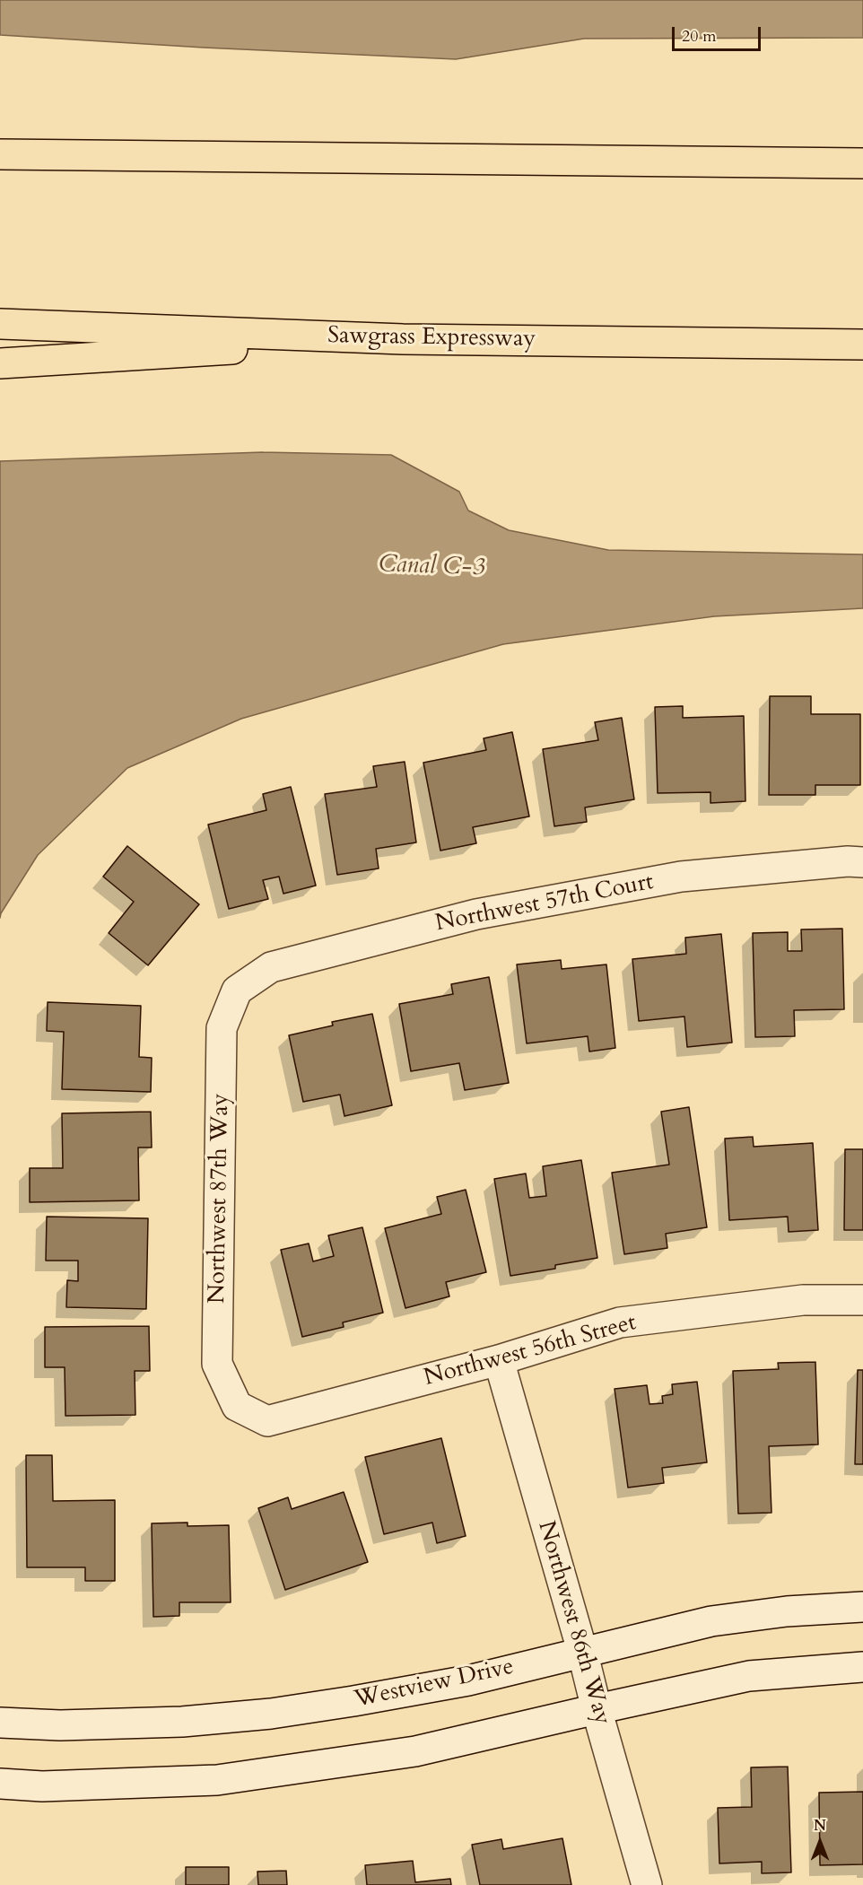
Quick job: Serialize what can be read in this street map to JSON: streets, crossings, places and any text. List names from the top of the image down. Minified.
{"streets":{"highway":["Sawgrass Expressway"],"street":["Northwest 57th Court","Northwest 87th Way","Northwest 56th Street","Northwest 86th Way","Westview Drive"]},"crossings":[["Northwest 57th Court","Northwest 87th Way"],["Northwest 87th Way","Northwest 56th Street"],["Northwest 56th Street","Northwest 86th Way"],["Northwest 86th Way","Westview Drive"]],"water":["Canal C-3"],"scale_bar":"20 m","north":"top"}
